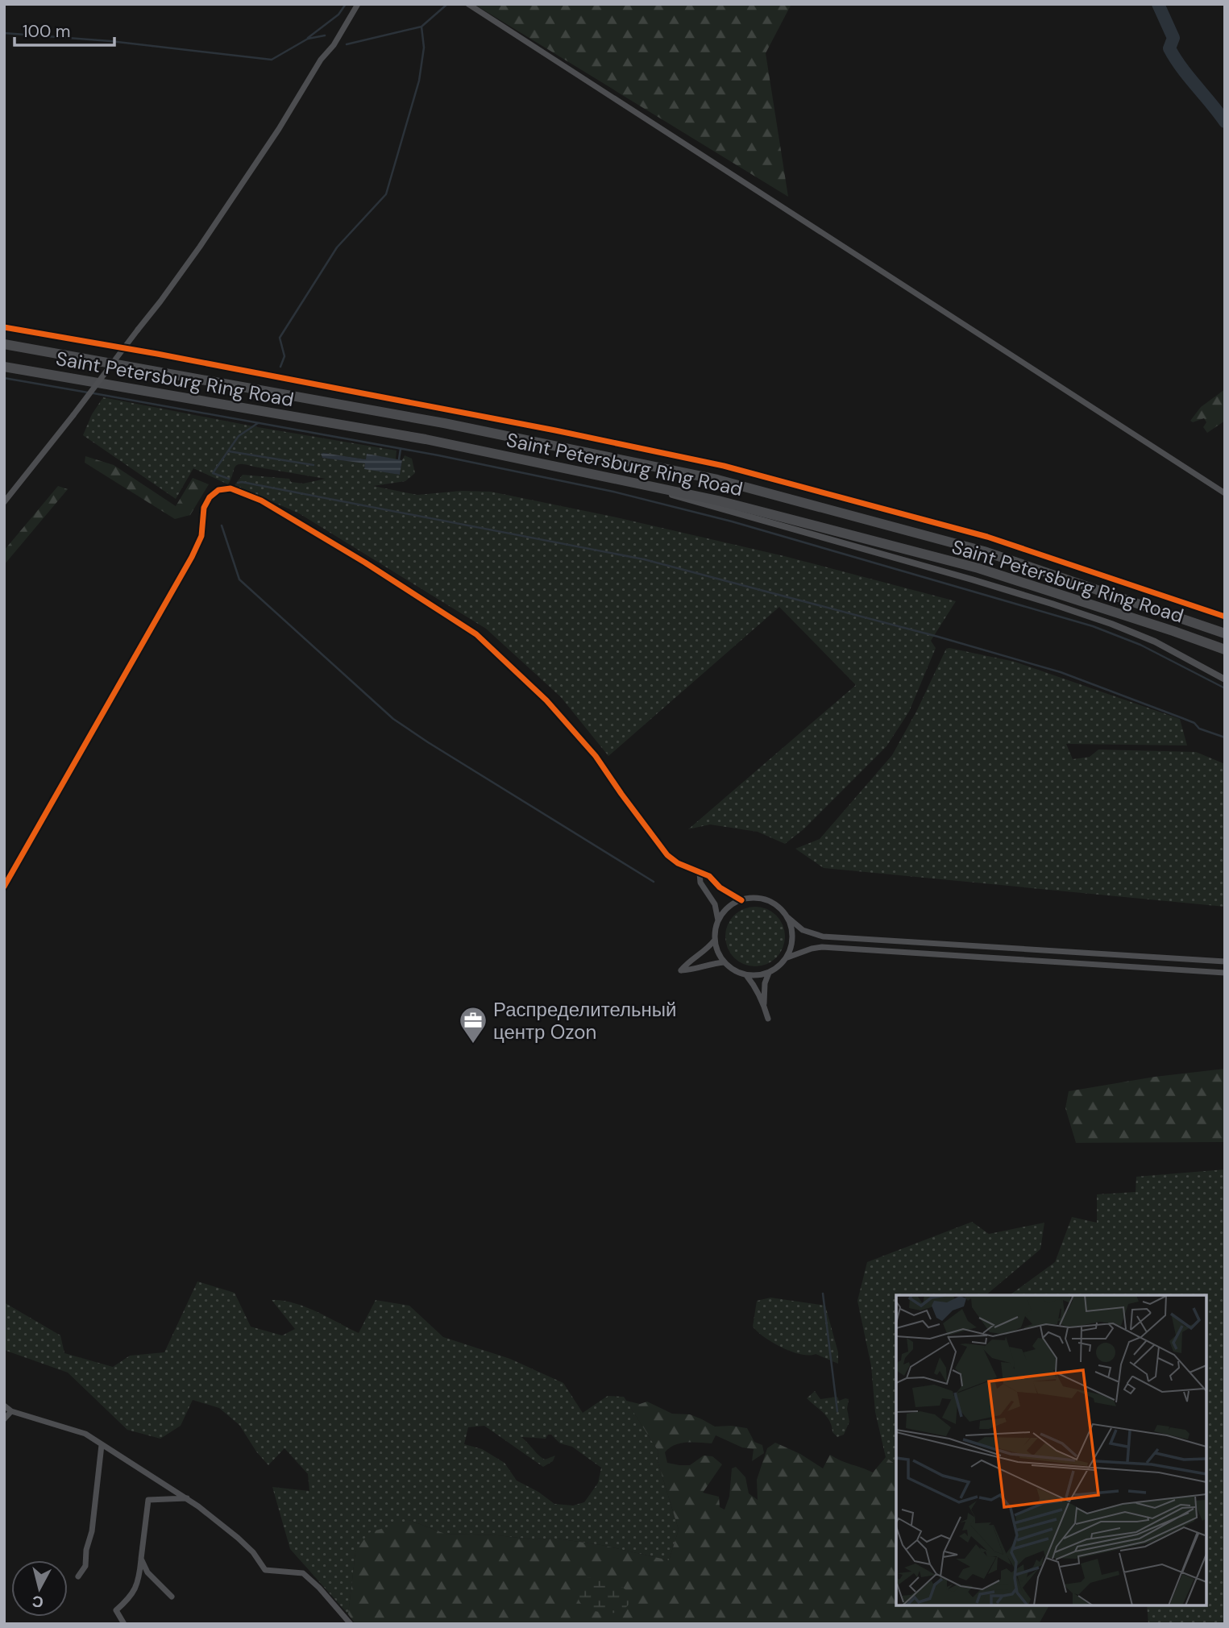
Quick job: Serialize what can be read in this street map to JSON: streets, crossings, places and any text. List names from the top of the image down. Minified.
{"streets":{"highway":["Saint Petersburg Ring Road"]},"places":{"office":["Распределительный центр Ozon"]},"scale_bar":"100 m","north":"bottom"}
